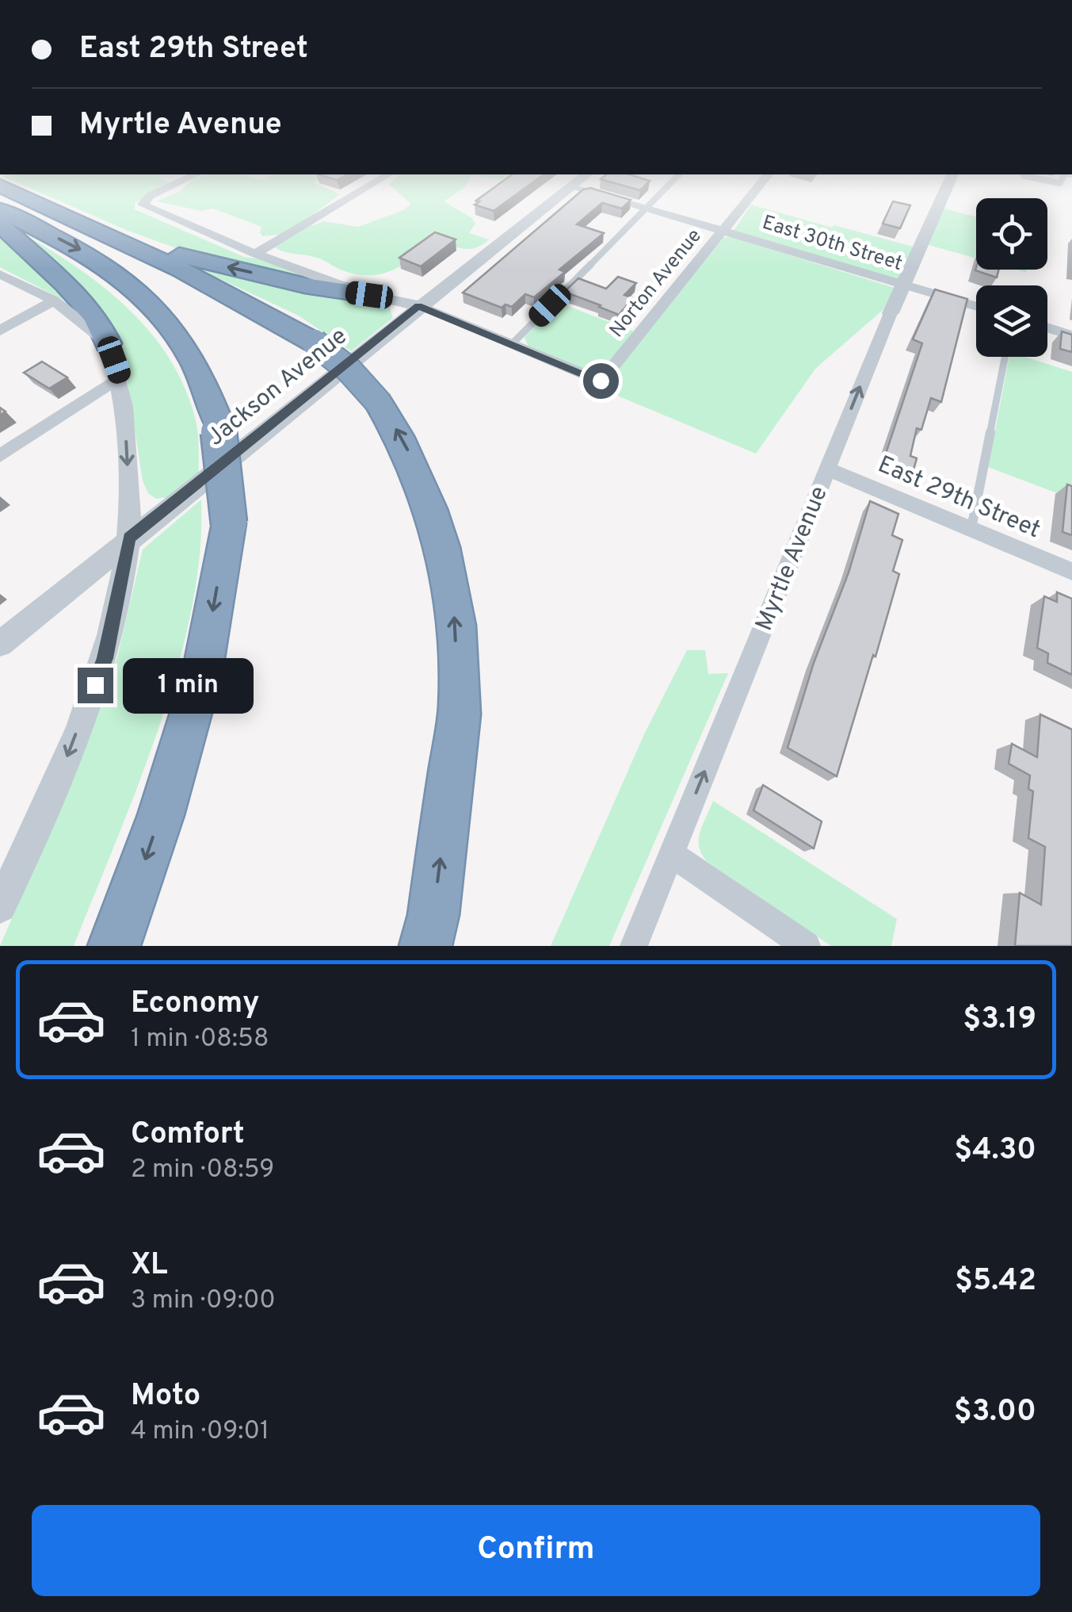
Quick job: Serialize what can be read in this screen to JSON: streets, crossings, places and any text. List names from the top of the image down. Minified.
{"streets":{"street":["East 30th Street","Norton Avenue","Jackson Avenue","East 29th Street","Myrtle Avenue"]},"crossings":[["East 30th Street","Norton Avenue"],["East 30th Street","Jackson Avenue"],["East 30th Street","Myrtle Avenue"],["East 29th Street","Myrtle Avenue"]],"one_way":["Myrtle Avenue"],"page":{"banner":["East 29th Street","Myrtle Avenue"],"bubble":"1 min","list":[{"name":"Economy","note":"1 min · 08:58","value":"$3.19"},{"name":"Comfort","note":"2 min · 08:59","value":"$4.30"},{"name":"XL","note":"3 min · 09:00","value":"$5.42"},{"name":"Moto","note":"4 min · 09:01","value":"$3.00"}],"buttons":"Confirm"}}
